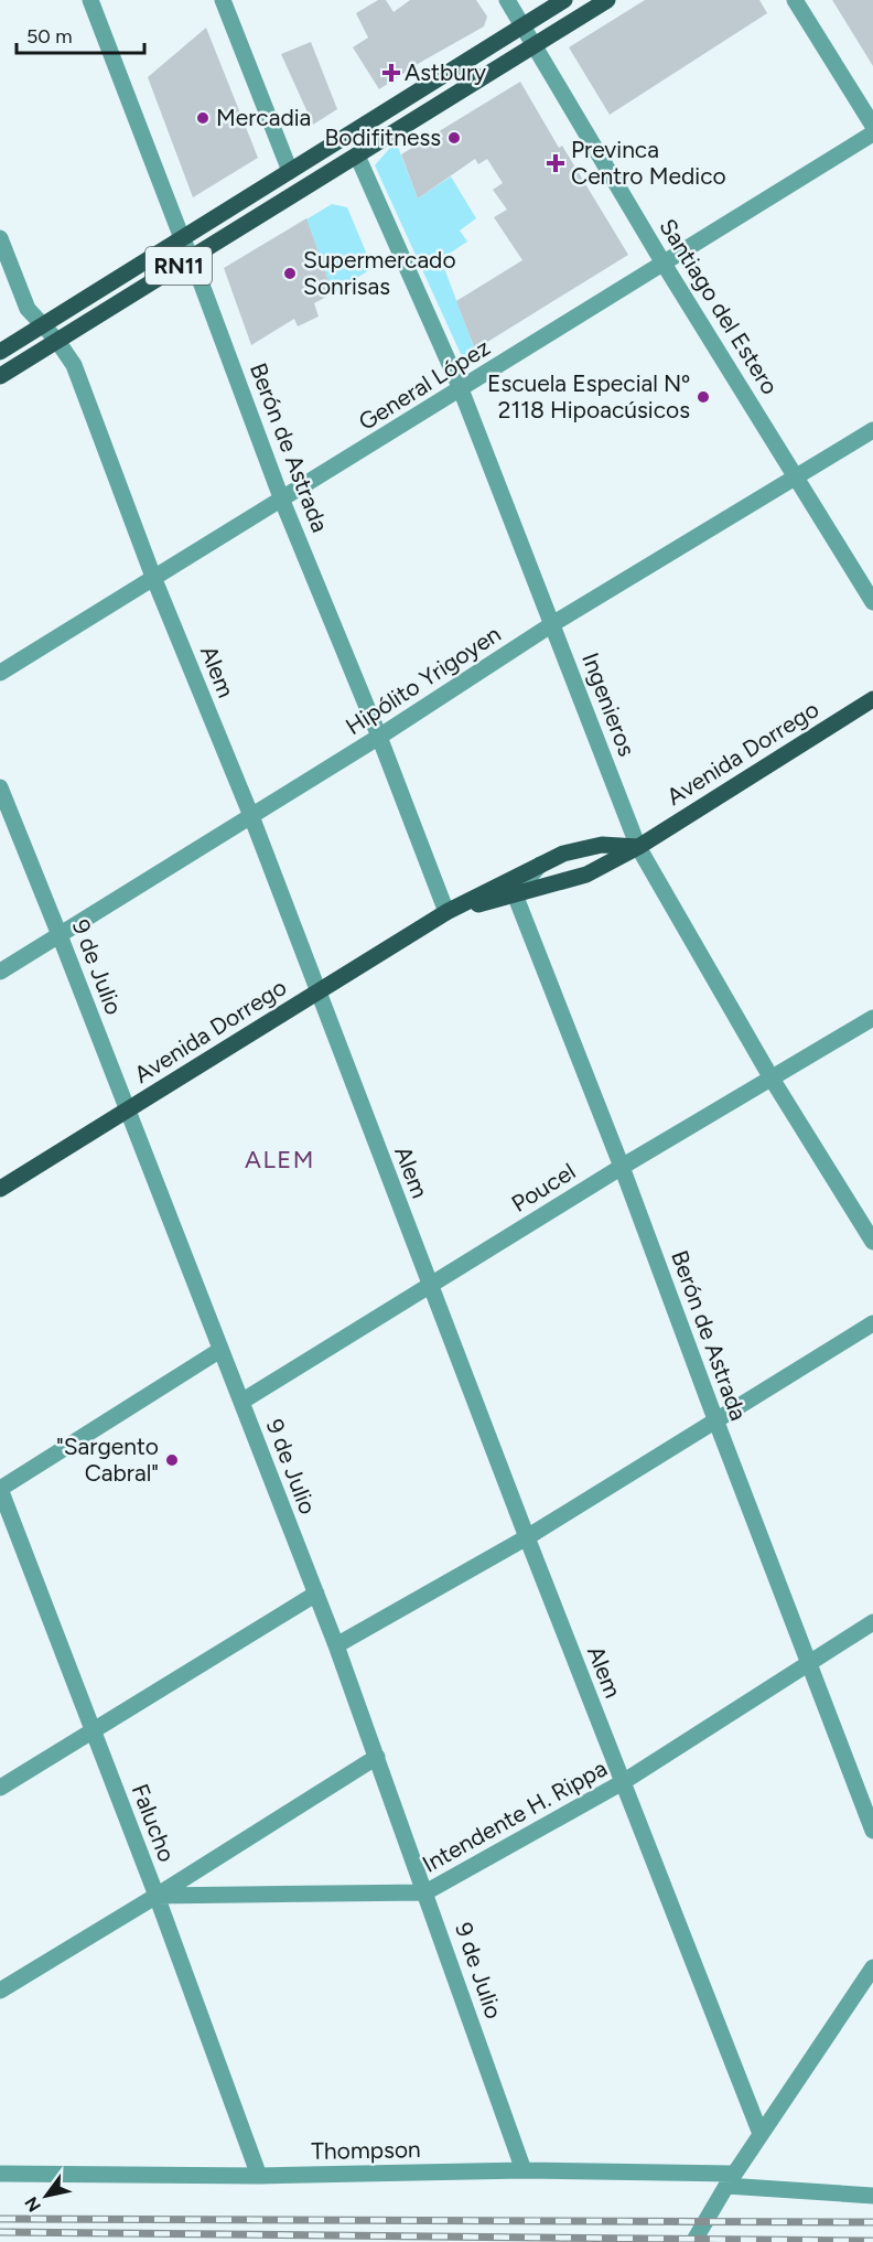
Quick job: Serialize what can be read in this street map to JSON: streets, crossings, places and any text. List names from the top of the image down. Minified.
{"streets":{"main road":["RN11","Avenida Dorrego"],"street":["Santiago del Estero","General López","Berón de Astrada","Alem","Hipólito Yrigoyen","Ingenieros","9 de Julio","Poucel","Intendente H. Rippa","Falucho","Thompson"]},"crossings":[["RN11","Santiago del Estero"],["RN11","Berón de Astrada"],["RN11","Alem"],["RN11","Ingenieros"],["Santiago del Estero","General López"],["Santiago del Estero","Hipólito Yrigoyen"],["General López","Berón de Astrada"],["General López","Alem"],["General López","Ingenieros"],["Berón de Astrada","Hipólito Yrigoyen"],["Berón de Astrada","Avenida Dorrego"],["Berón de Astrada","Poucel"],["Berón de Astrada","Intendente H. Rippa"],["Alem","Hipólito Yrigoyen"],["Alem","Avenida Dorrego"],["Alem","Poucel"],["Alem","Intendente H. Rippa"],["Hipólito Yrigoyen","Ingenieros"],["Hipólito Yrigoyen","9 de Julio"],["Ingenieros","Avenida Dorrego"],["Ingenieros","Poucel"],["Avenida Dorrego","9 de Julio"],["9 de Julio","Poucel"],["9 de Julio","Intendente H. Rippa"],["9 de Julio","Thompson"],["Intendente H. Rippa","Falucho"],["Falucho","Thompson"]],"districts":["ALEM"],"places":{"health":["Astbury","Previnca Centro Medico"],"other":["Mercadia","Bodifitness","Supermercado Sonrisas","Escuela Especial Nº 2118 Hipoacúsicos","\"Sargento Cabral\""]},"scale_bar":"50 m","north":"bottom left"}
